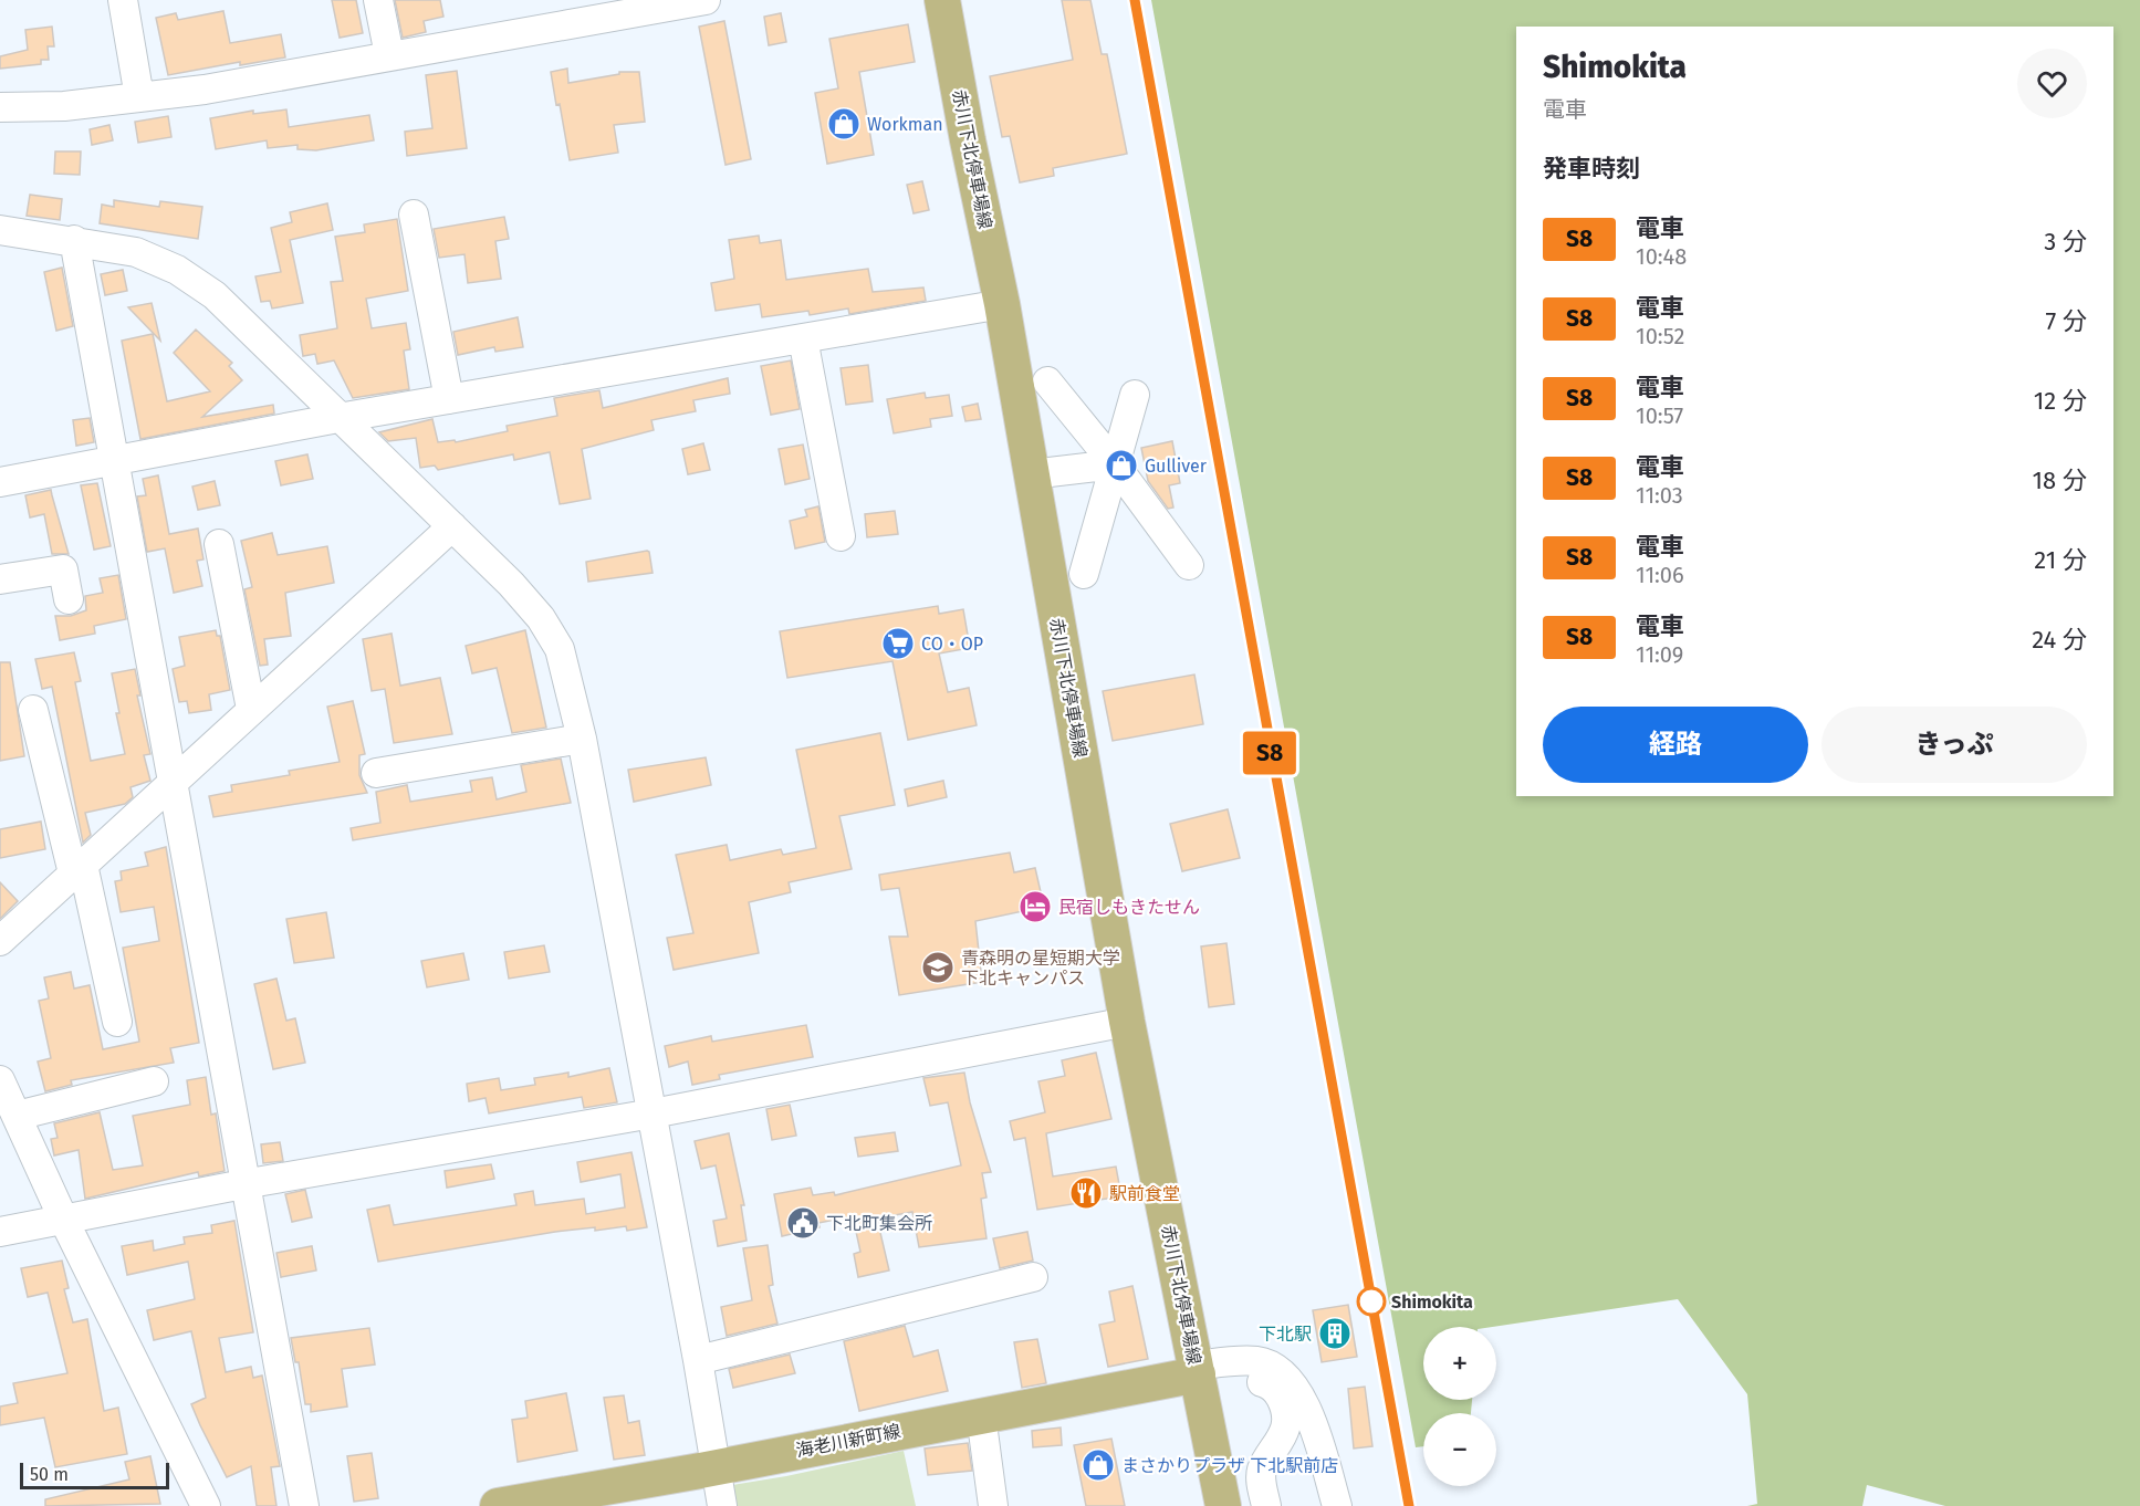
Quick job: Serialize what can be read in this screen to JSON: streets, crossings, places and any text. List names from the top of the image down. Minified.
{"streets":{"main road":["赤川下北停車場線","海老川新町線"]},"crossings":[["赤川下北停車場線","海老川新町線"]],"places":{"shop":["Workman","Gulliver","まさかりプラザ 下北駅前店"],"supermarket":["CO・OP"],"hotel":["民宿しもきたせん"],"school or university":["青森明の星短期大学 下北キャンパス"],"restaurant":["駅前食堂"],"public building":["下北町集会所"],"other":["Shimokita"],"building":["下北駅"]},"scale_bar":"50 m","page":{"on_map":"S8","heading":[["Shimokita","電車"],"発車時刻"],"list":[{"mark":"S8","name":"電車","note":"10:48","value":"3 分"},{"mark":"S8","name":"電車","note":"10:52","value":"7 分"},{"mark":"S8","name":"電車","note":"10:57","value":"12 分"},{"mark":"S8","name":"電車","note":"11:03","value":"18 分"},{"mark":"S8","name":"電車","note":"11:06","value":"21 分"},{"mark":"S8","name":"電車","note":"11:09","value":"24 分"}],"buttons":["経路","きっぷ"],"map_buttons":["+","−"],"scale":"50 m"}}
